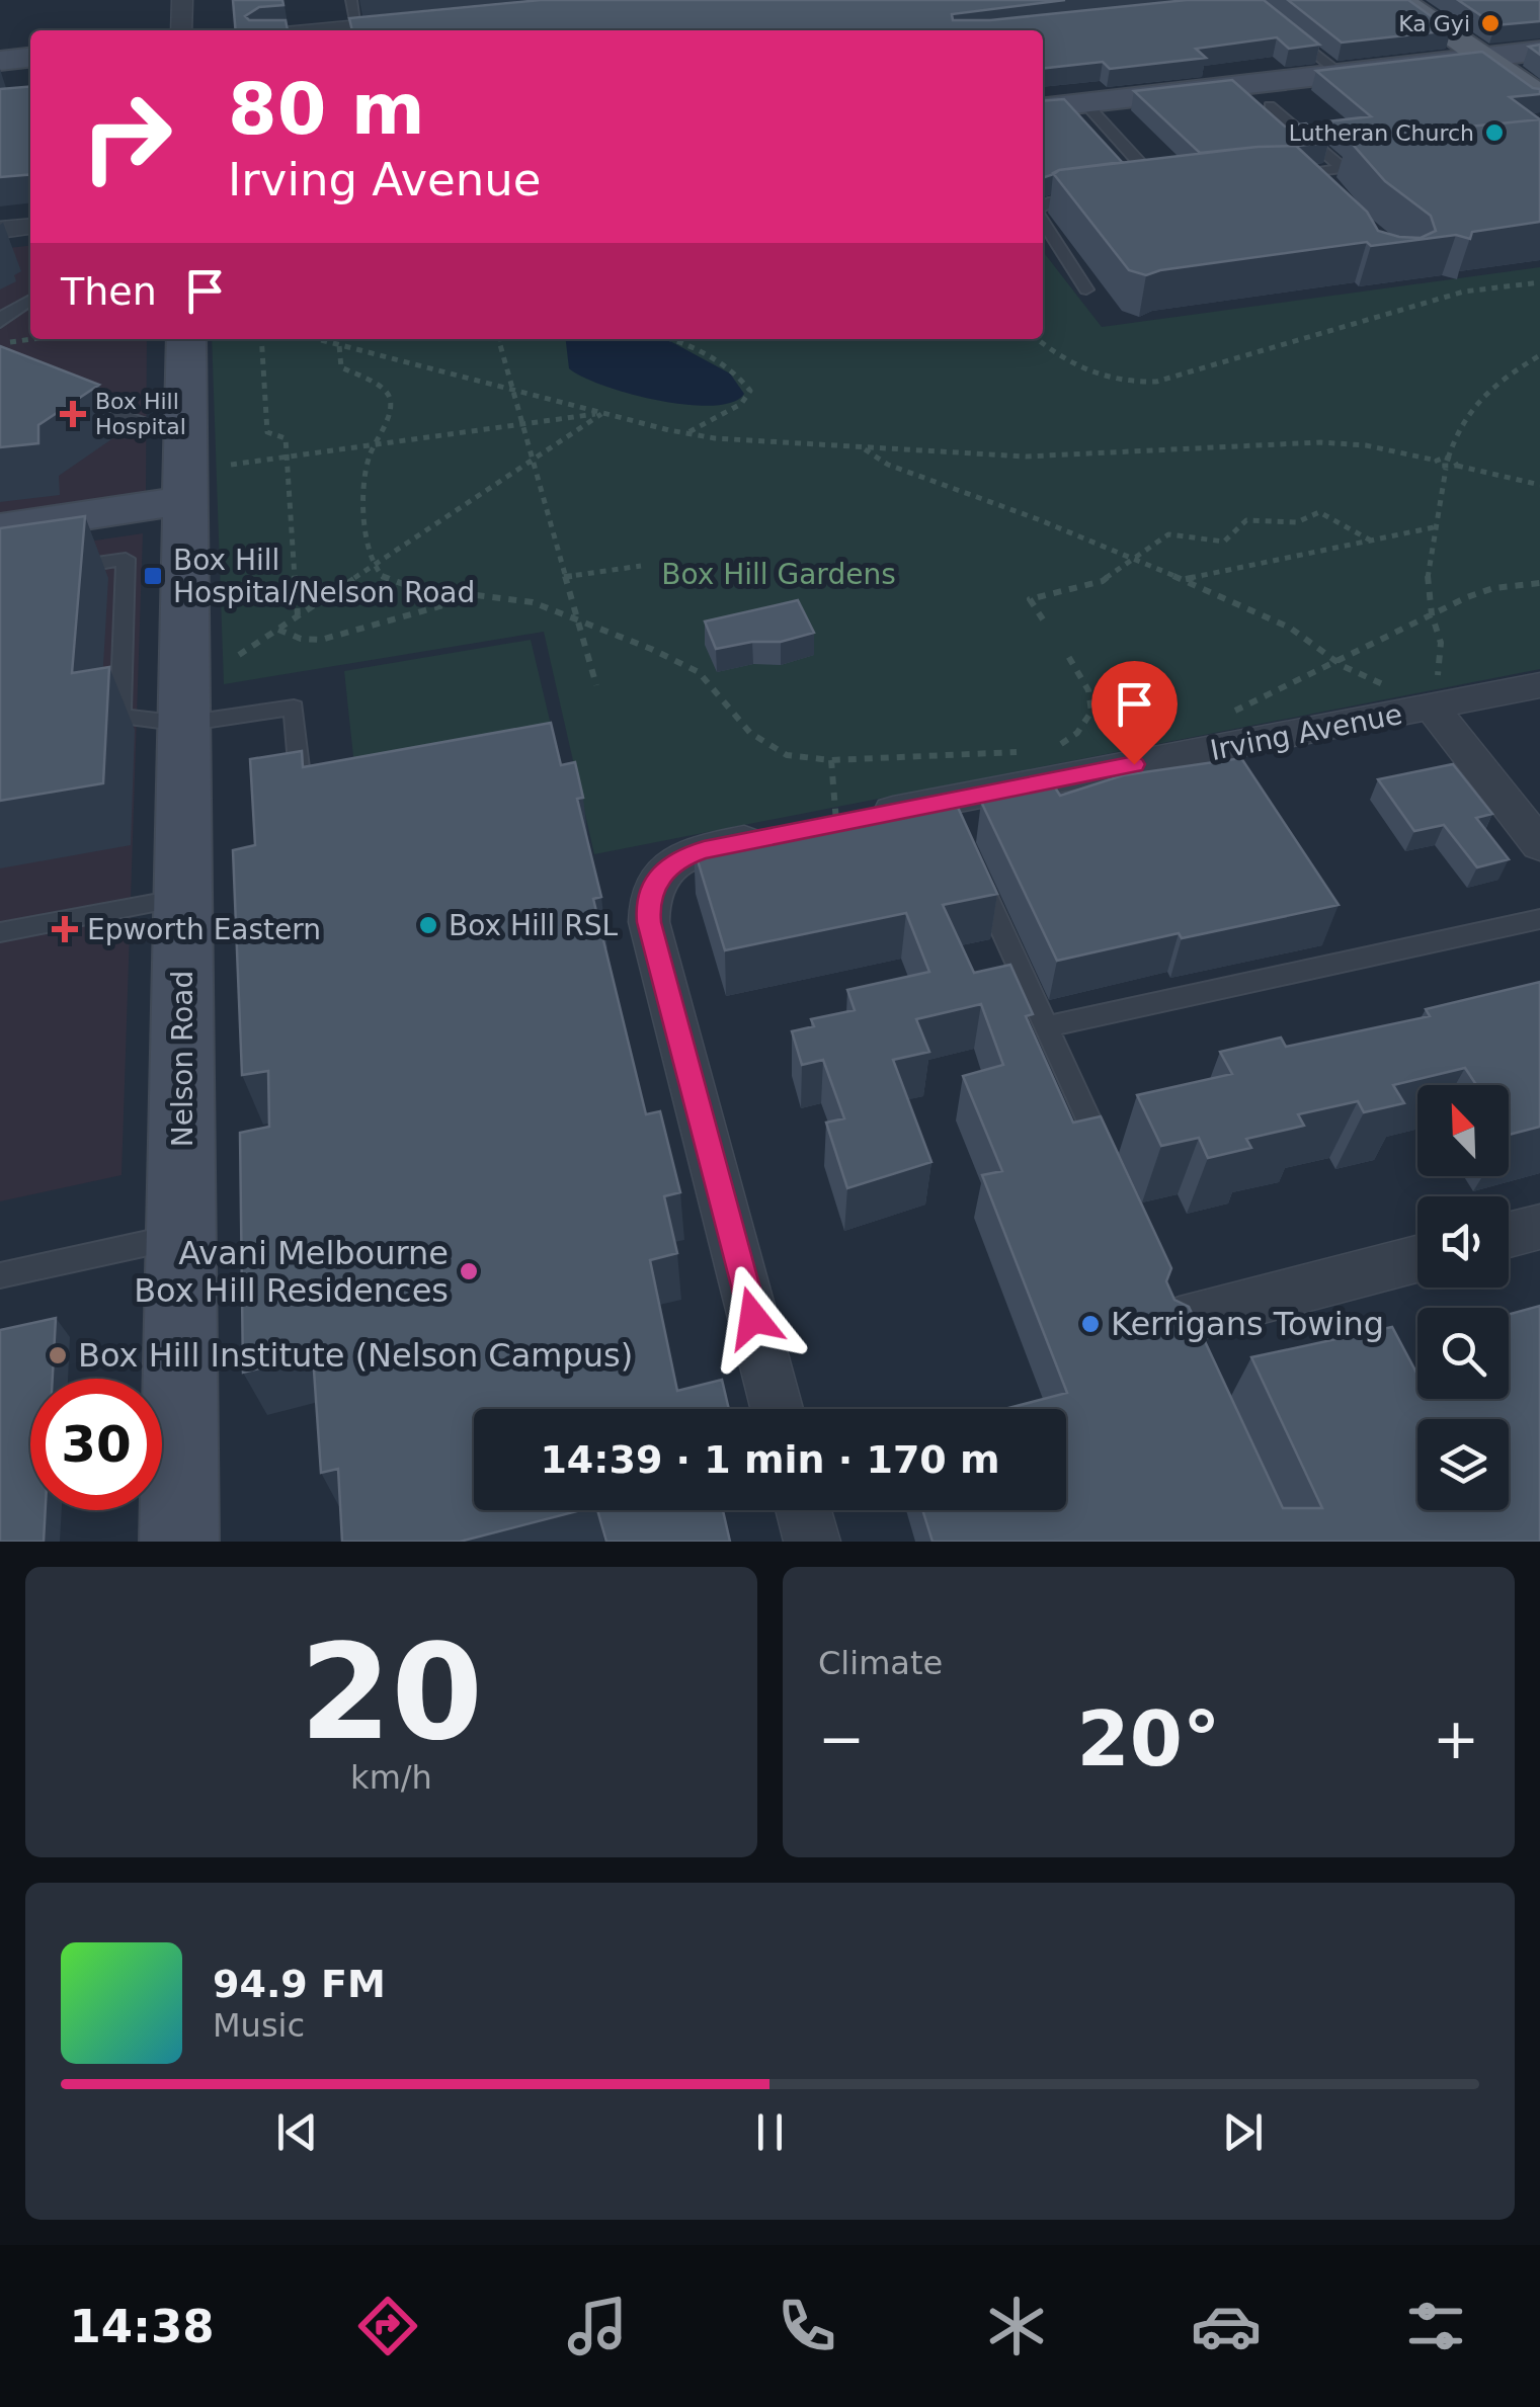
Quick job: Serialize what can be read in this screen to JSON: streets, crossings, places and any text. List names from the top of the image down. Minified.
{"streets":{"main road":["Nelson Road"],"street":["Irving Avenue"]},"parks":["Box Hill Gardens"],"places":{"other":["Ka Gyi","Lutheran Church","Box Hill RSL","Avani Melbourne Box Hill Residences","Kerrigans Towing","Box Hill Institute (Nelson Campus)"],"health":["Box Hill Hospital","Epworth Eastern"],"transit":["Box Hill Hospital/Nelson Road"]},"north":"top left","page":{"turn":["80 m","Irving Avenue"],"then":"Then","limit":"30","trip":"14:39 · 1 min · 170 m","tile":[["20","km/h"],"Climate"],"heat":["−","20°","+"],"song":["94.9 FM","Music"],"tabs":"14:38"}}
